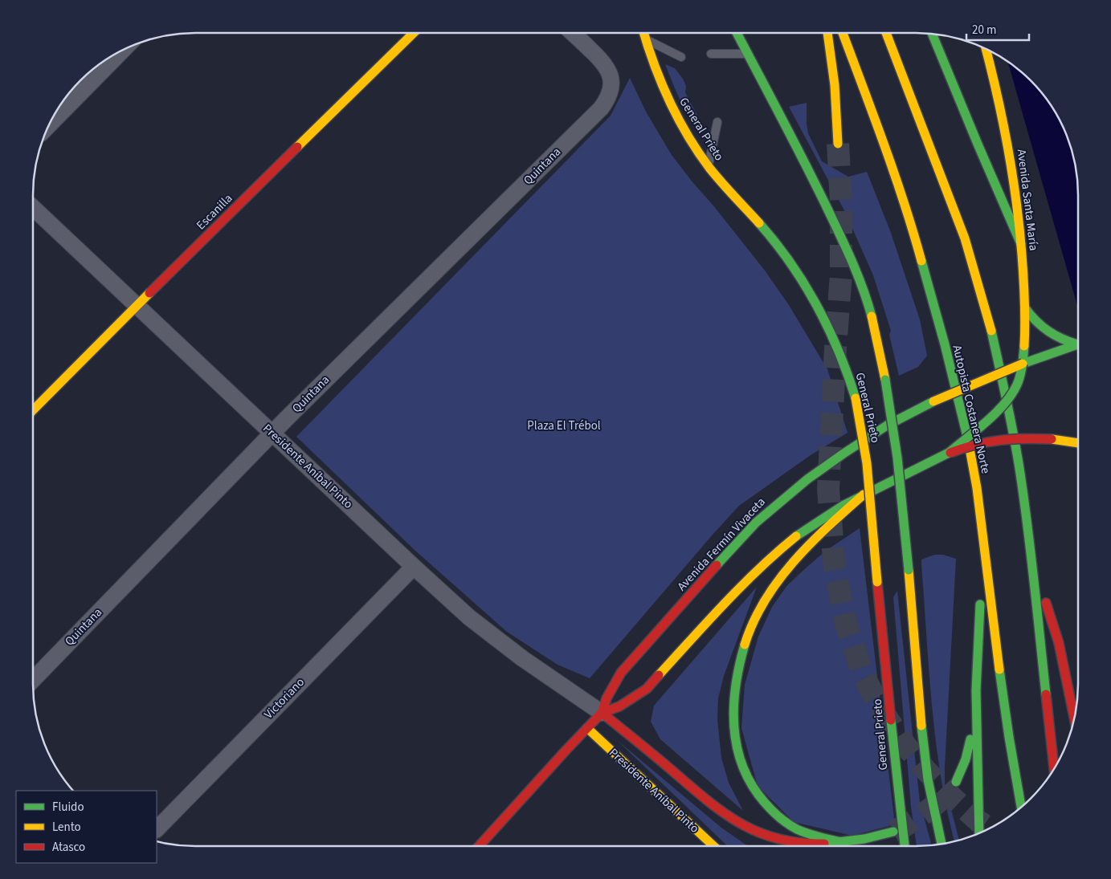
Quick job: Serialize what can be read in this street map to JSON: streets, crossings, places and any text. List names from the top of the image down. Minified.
{"streets":{"main road":["General Prieto","Avenida Santa María","Escanilla","Autopista Costanera Norte","Presidente Aníbal Pinto","Avenida Fermín Vivaceta"],"street":["Quintana","Victoriano"]},"crossings":[["Quintana","Presidente Aníbal Pinto"],["Avenida Santa María","Avenida Fermín Vivaceta"],["Escanilla","Presidente Aníbal Pinto"],["Presidente Aníbal Pinto","Avenida Fermín Vivaceta"],["Presidente Aníbal Pinto","Victoriano"]],"parks":["Plaza El Trébol"],"legend":["Fluido","Lento","Atasco"],"scale_bar":"20 m"}
